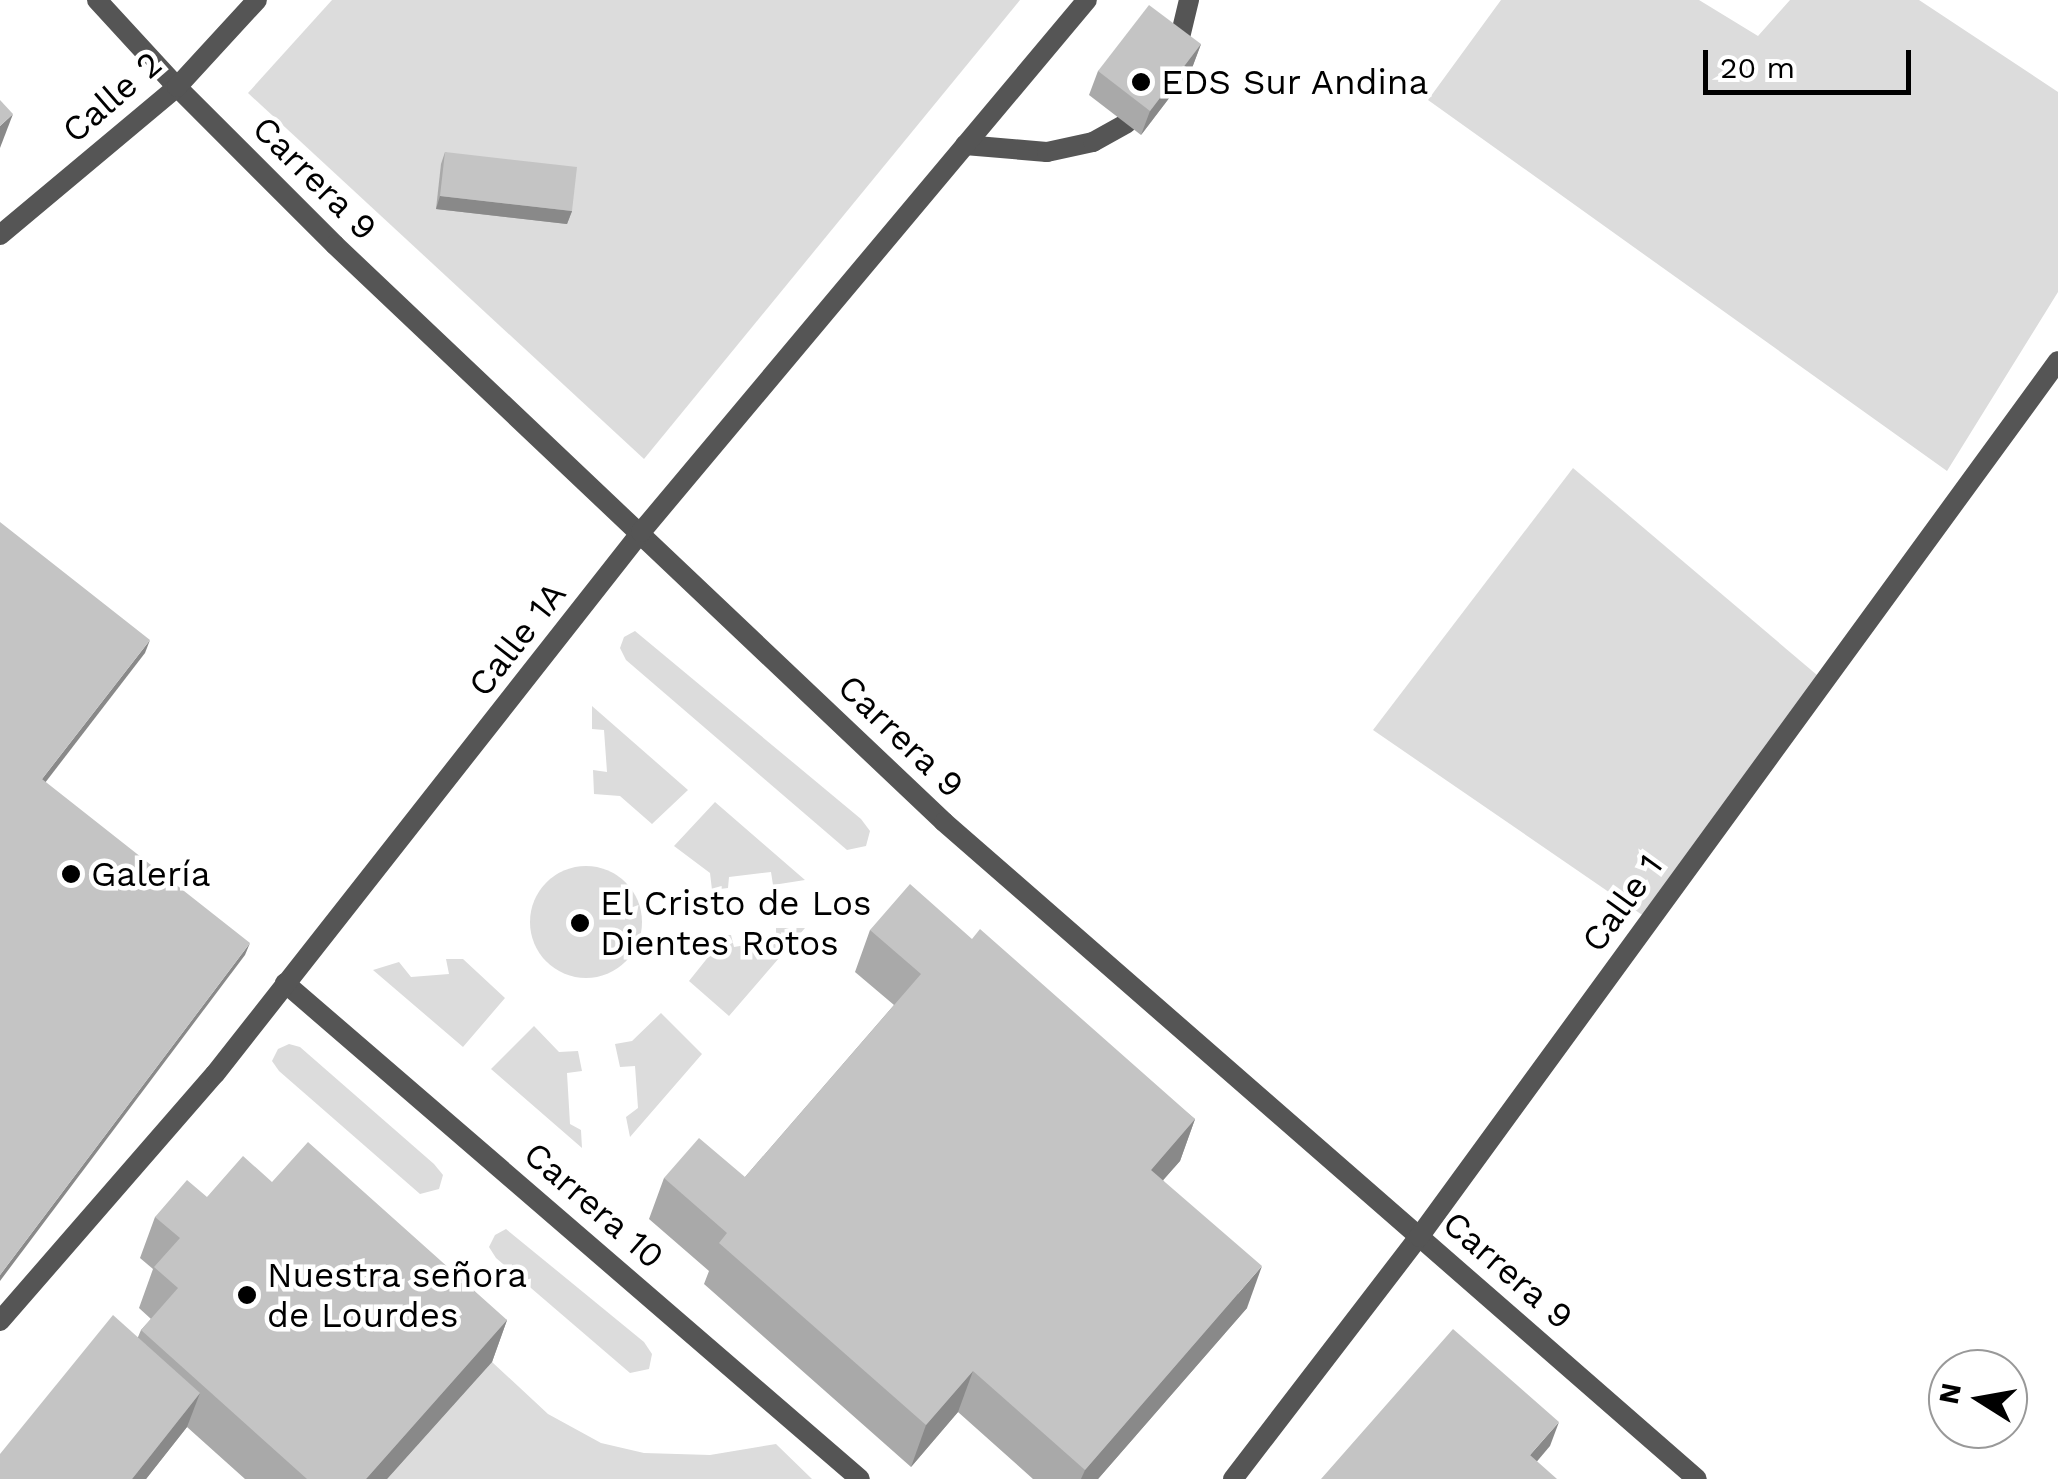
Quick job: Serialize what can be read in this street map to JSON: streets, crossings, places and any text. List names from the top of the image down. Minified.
{"streets":{"street":["Calle 2","Carrera 9","Calle 1A","Calle 1","Carrera 10"]},"crossings":[["Calle 2","Carrera 9"],["Carrera 9","Calle 1A"],["Carrera 9","Calle 1"],["Calle 1A","Carrera 10"]],"places":["EDS Sur Andina","Galería","El Cristo de Los Dientes Rotos","Nuestra señora de Lourdes"],"scale_bar":"20 m","north":"left"}
